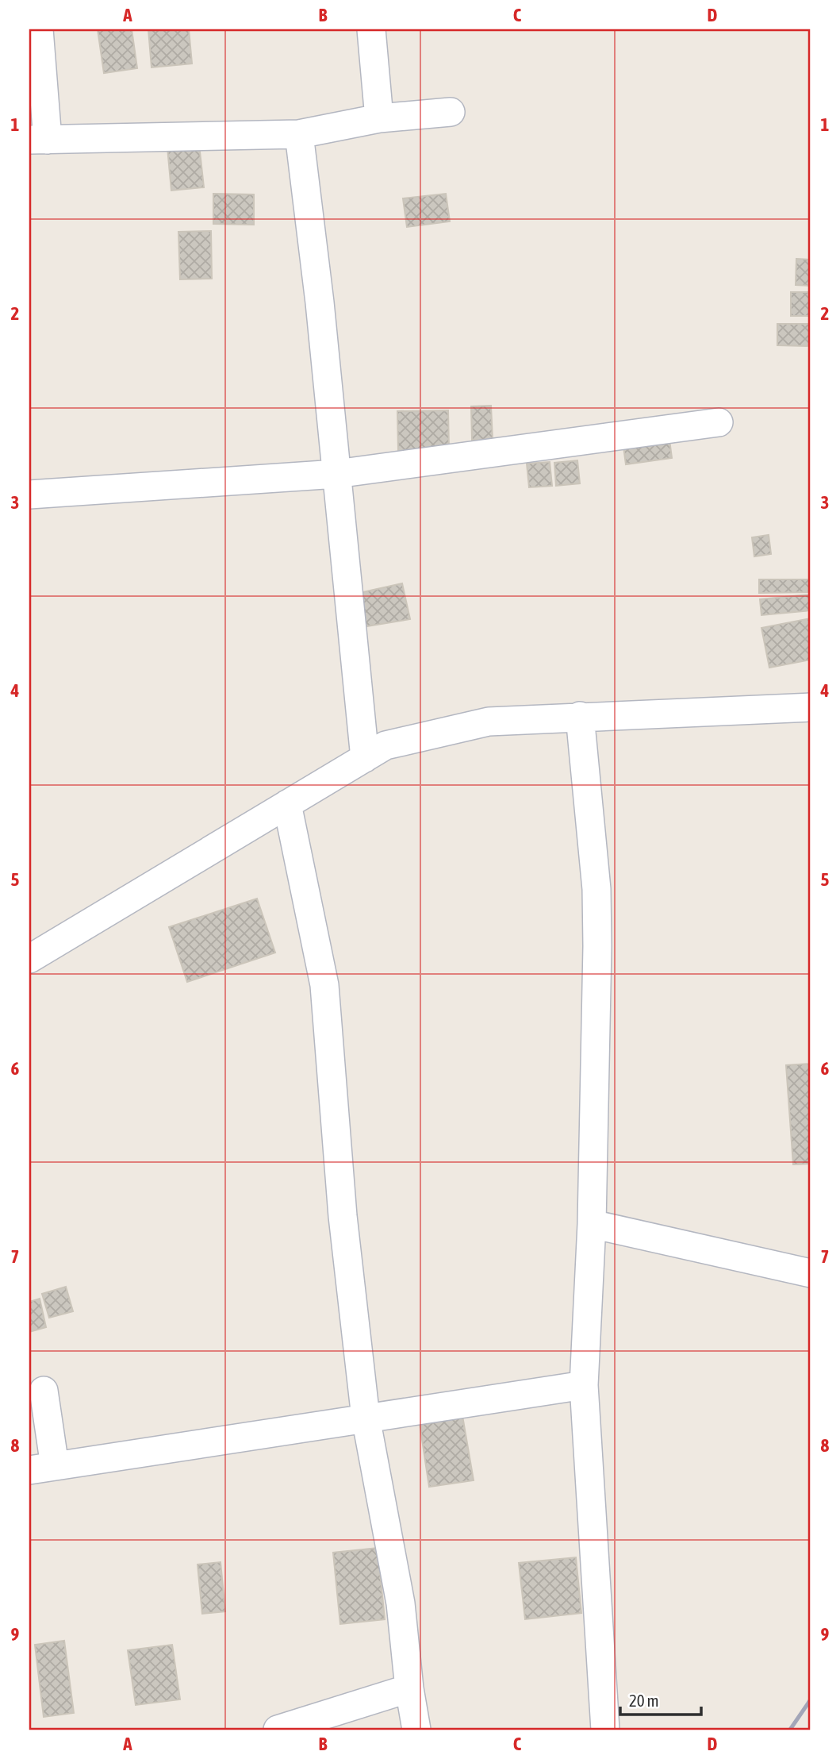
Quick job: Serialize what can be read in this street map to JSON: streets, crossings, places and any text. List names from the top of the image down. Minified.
{"scale_bar":"20 m","grid":{"columns":["A","B","C","D"],"rows":["1","2","3","4","5","6","7","8","9"]}}
